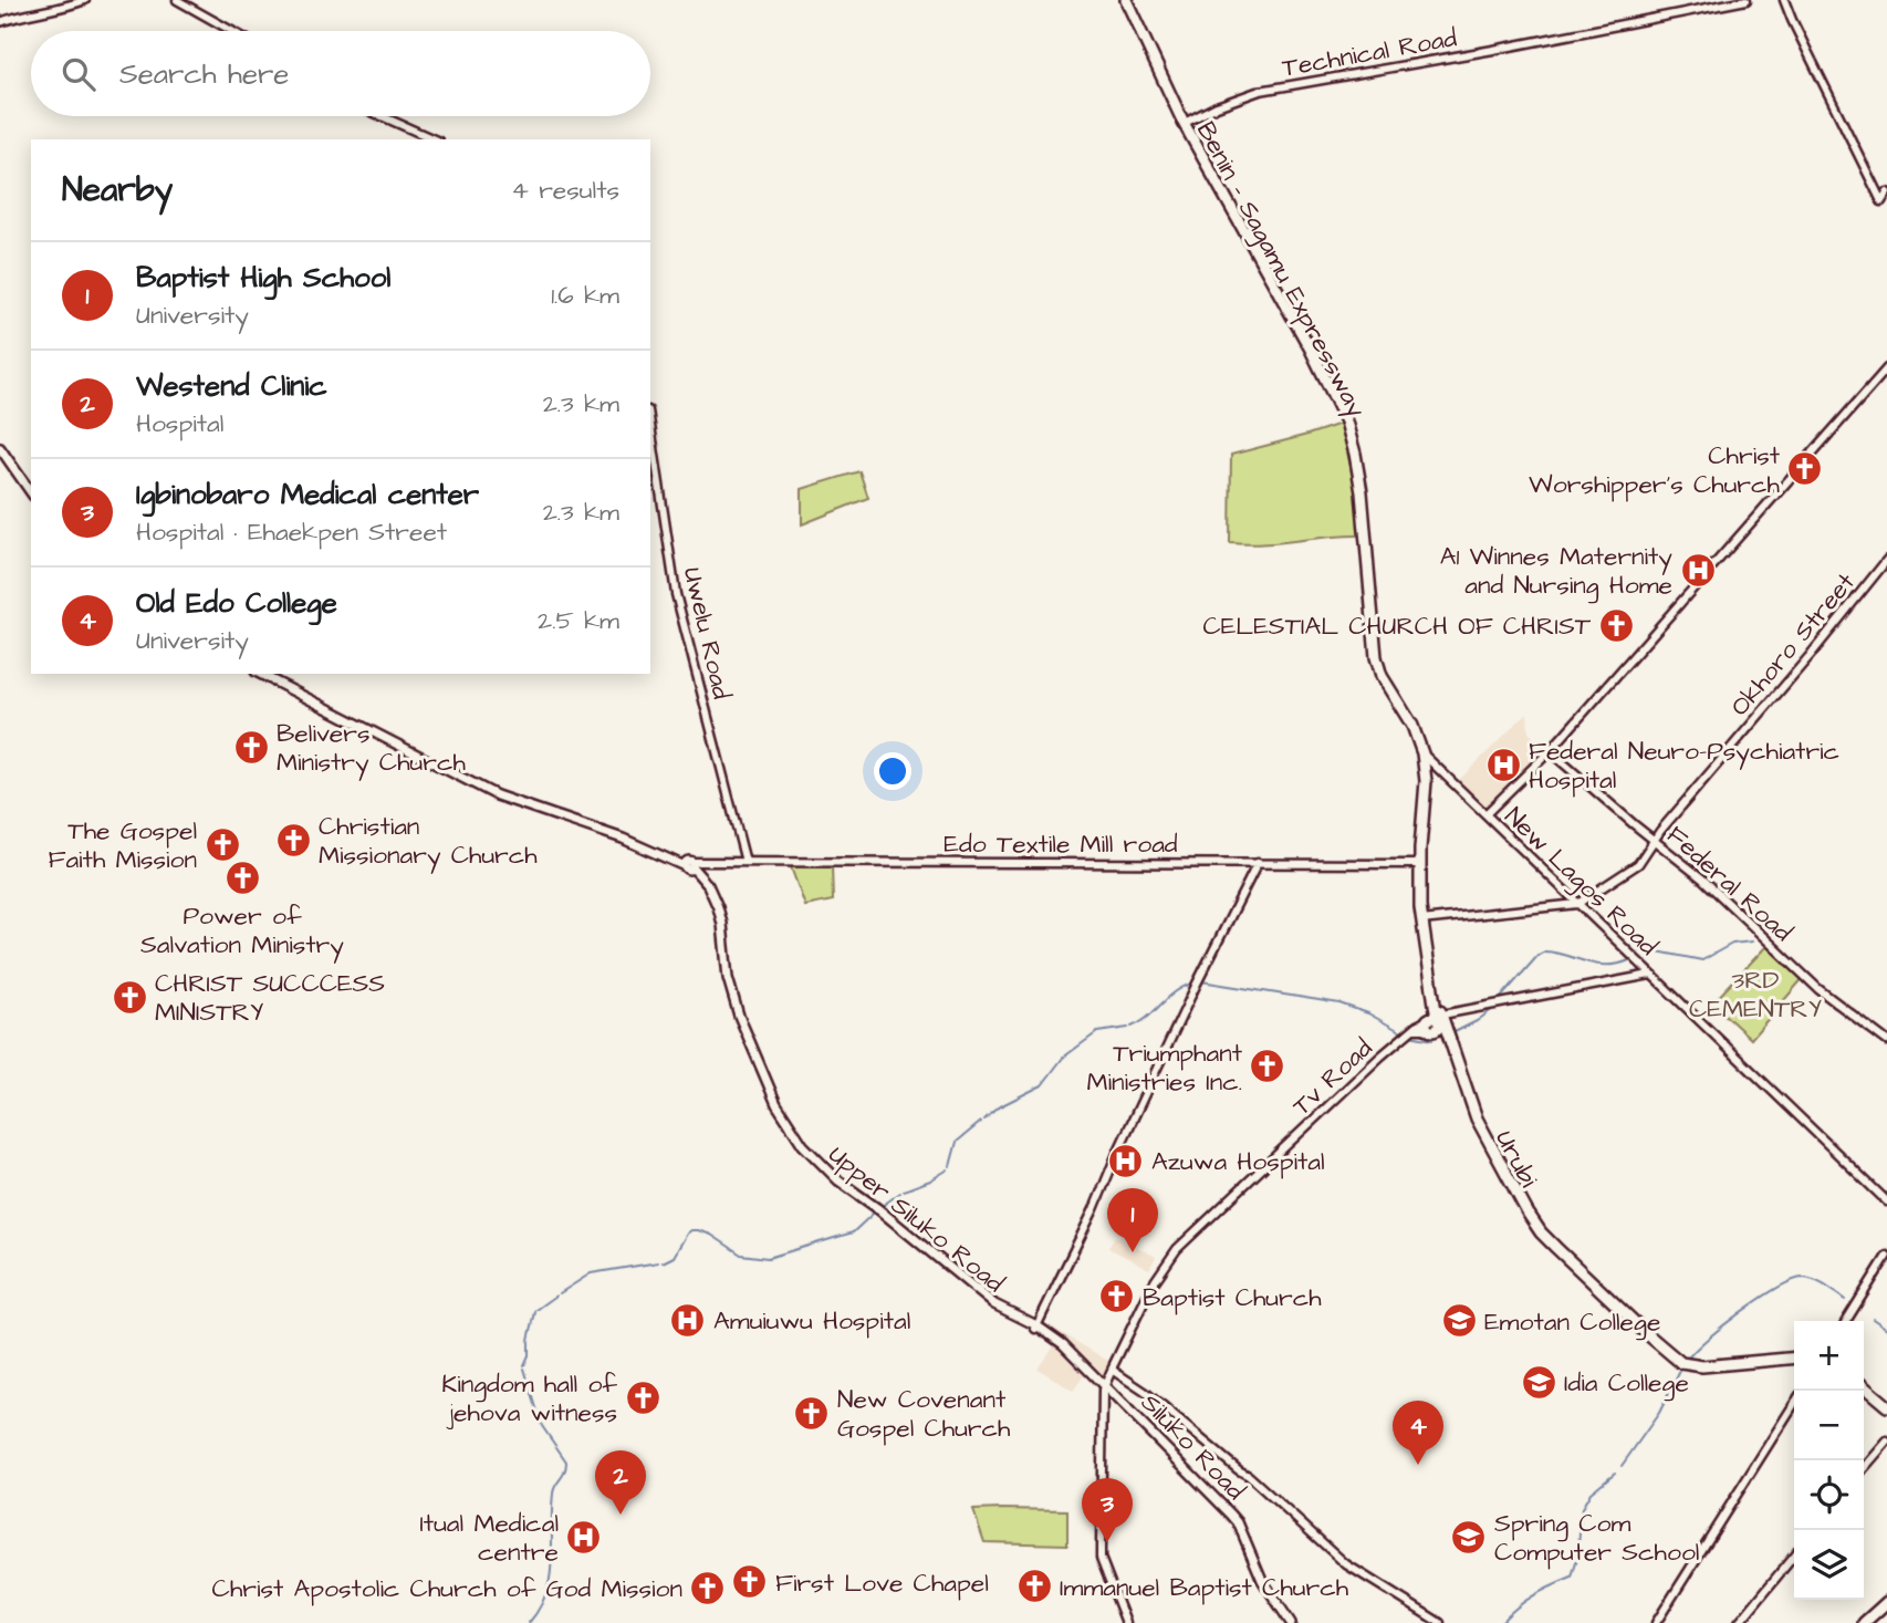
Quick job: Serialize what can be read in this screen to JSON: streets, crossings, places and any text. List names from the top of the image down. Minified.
{"streets":{"highway":["Benin - Sagamu Expressway","Urubi"],"main road":["Upper Siluko Road","Siluko Road"],"street":["Technical Road","Uwelu Road","Okhoro Street","Edo Textile Mill road","New Lagos Road","Federal Road","Tv Road"]},"crossings":[["Benin - Sagamu Expressway","Edo Textile Mill road"],["Benin - Sagamu Expressway","New Lagos Road"],["Benin - Sagamu Expressway","Tv Road"],["Benin - Sagamu Expressway","Urubi"],["Uwelu Road","Edo Textile Mill road"],["Okhoro Street","New Lagos Road"],["Okhoro Street","Federal Road"],["Edo Textile Mill road","Upper Siluko Road"],["New Lagos Road","Tv Road"],["Tv Road","Urubi"],["Tv Road","Upper Siluko Road"],["Tv Road","Siluko Road"],["Upper Siluko Road","Siluko Road"]],"parks":["3RD CEMENTRY"],"places":{"church":["Christ Worshipper's Church","CELESTIAL CHURCH OF CHRIST","Belivers Ministry Church","Christian Missionary Church","The Gospel Faith Mission","Power of Salvation Ministry","CHRIST SUCCCESS MINISTRY","Triumphant Ministries Inc.","Baptist Church","Kingdom hall of jehova witness","New Covenant Gospel Church","First Love Chapel","Immanuel Baptist Church","Christ Apostolic Church of God Mission"],"hospital":["A1 Winnes Maternity and Nursing Home","Federal Neuro-Psychiatric Hospital","Azuwa Hospital","Amuiuwu Hospital","Itual Medical centre"],"school or university":["Emotan College","Idia College","Spring Com Computer School"]},"page":{"search":"Search here","heading":["Nearby","4 results"],"list":[{"mark":"1","name":"Baptist High School","note":"University","value":"1.6 km"},{"mark":"2","name":"Westend Clinic","note":"Hospital","value":"2.3 km"},{"mark":"3","name":"Igbinobaro Medical center","note":"Hospital · Ehaekpen Street","value":"2.3 km"},{"mark":"4","name":"Old Edo College","note":"University","value":"2.5 km"}],"pins":["1","4","2","3"],"map_buttons":["+","−"]}}
